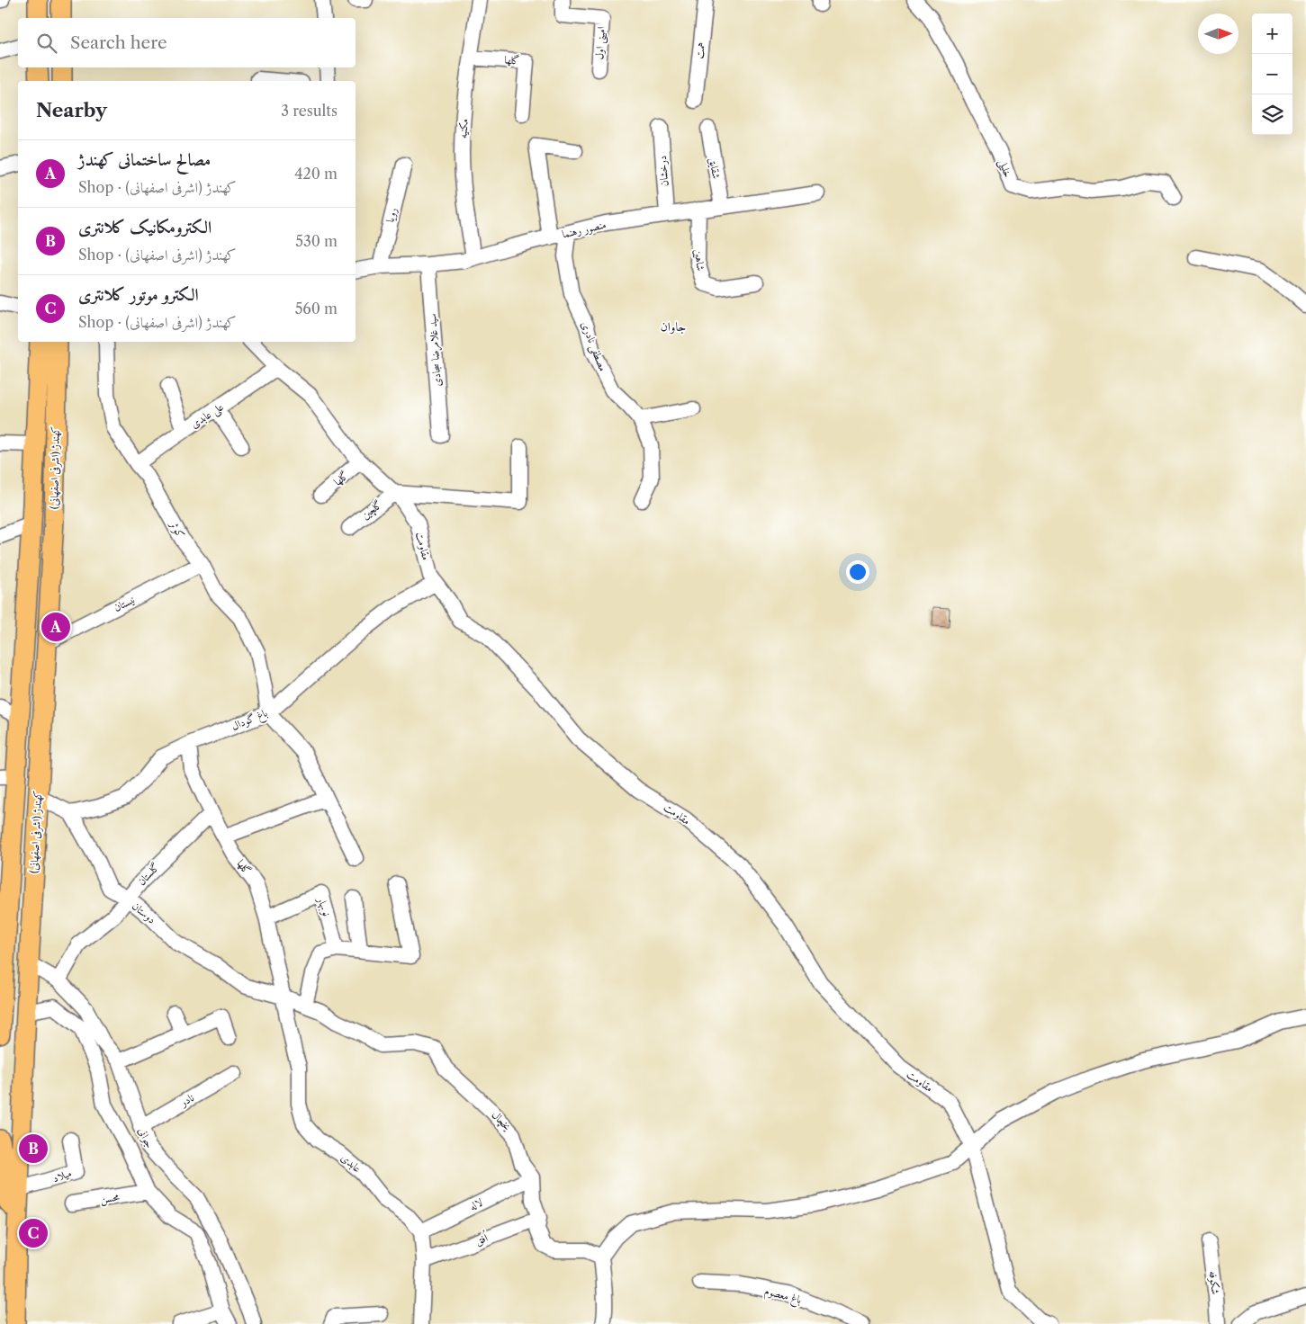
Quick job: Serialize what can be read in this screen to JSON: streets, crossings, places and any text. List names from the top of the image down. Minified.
{"streets":{"main road":["کهندژ (اشرفی اصفهانی)"],"street":["امینی اول","همت","گلها","مکنیه","شقایق","خلیلی","درخشان","رویا","منصور رهنما","شاهین","مصطفی نادری","سید غلامرضا سجادی","علی عابدی","گلچین","کوثر","مقاومت","نیستان","باغ گودال","گلستان","نوبهار","دوستان","نادر","یخچال","جوانی","عابدی","میلاد","محسن","لاله","اُفق","شکوفه","باغ معصوم"]},"crossings":[["گلها","مکنیه"],["گلها","مقاومت"],["گلها","باغ گودال"],["گلها","گلستان"],["گلها","نوبهار"],["گلها","دوستان"],["گلها","یخچال"],["گلها","عابدی"],["مکنیه","منصور رهنما"],["شقایق","منصور رهنما"],["درخشان","منصور رهنما"],["رویا","منصور رهنما"],["منصور رهنما","شاهین"],["منصور رهنما","مصطفی نادری"],["منصور رهنما","سید غلامرضا سجادی"],["علی عابدی","کوثر"],["علی عابدی","مقاومت"],["کهندژ (اشرفی اصفهانی)","نیستان"],["کهندژ (اشرفی اصفهانی)","جوانی"],["کهندژ (اشرفی اصفهانی)","میلاد"],["گلچین","مقاومت"],["کوثر","نیستان"],["کوثر","باغ گودال"],["مقاومت","باغ گودال"],["باغ گودال","دوستان"],["گلستان","دوستان"],["گلستان","جوانی"],["دوستان","یخچال"],["دوستان","عابدی"],["نادر","جوانی"],["یخچال","عابدی"],["یخچال","لاله"],["یخچال","اُفق"],["جوانی","محسن"],["عابدی","لاله"]],"districts":["جاوان"],"north":"right","page":{"map_buttons":["+","−"],"search":"Search here","heading":["Nearby","3 results"],"list":[{"mark":"A","name":"مصالح ساختمانی کهندژ","note":"Shop · کهندژ (اشرفی اصفهانی)","value":"420 m"},{"mark":"B","name":"الکترومکانیک کلانتری","note":"Shop · کهندژ (اشرفی اصفهانی)","value":"530 m"},{"mark":"C","name":"الکترو موتور کلانتری","note":"Shop · کهندژ (اشرفی اصفهانی)","value":"560 m"}],"pins":["A","B","C"]}}
